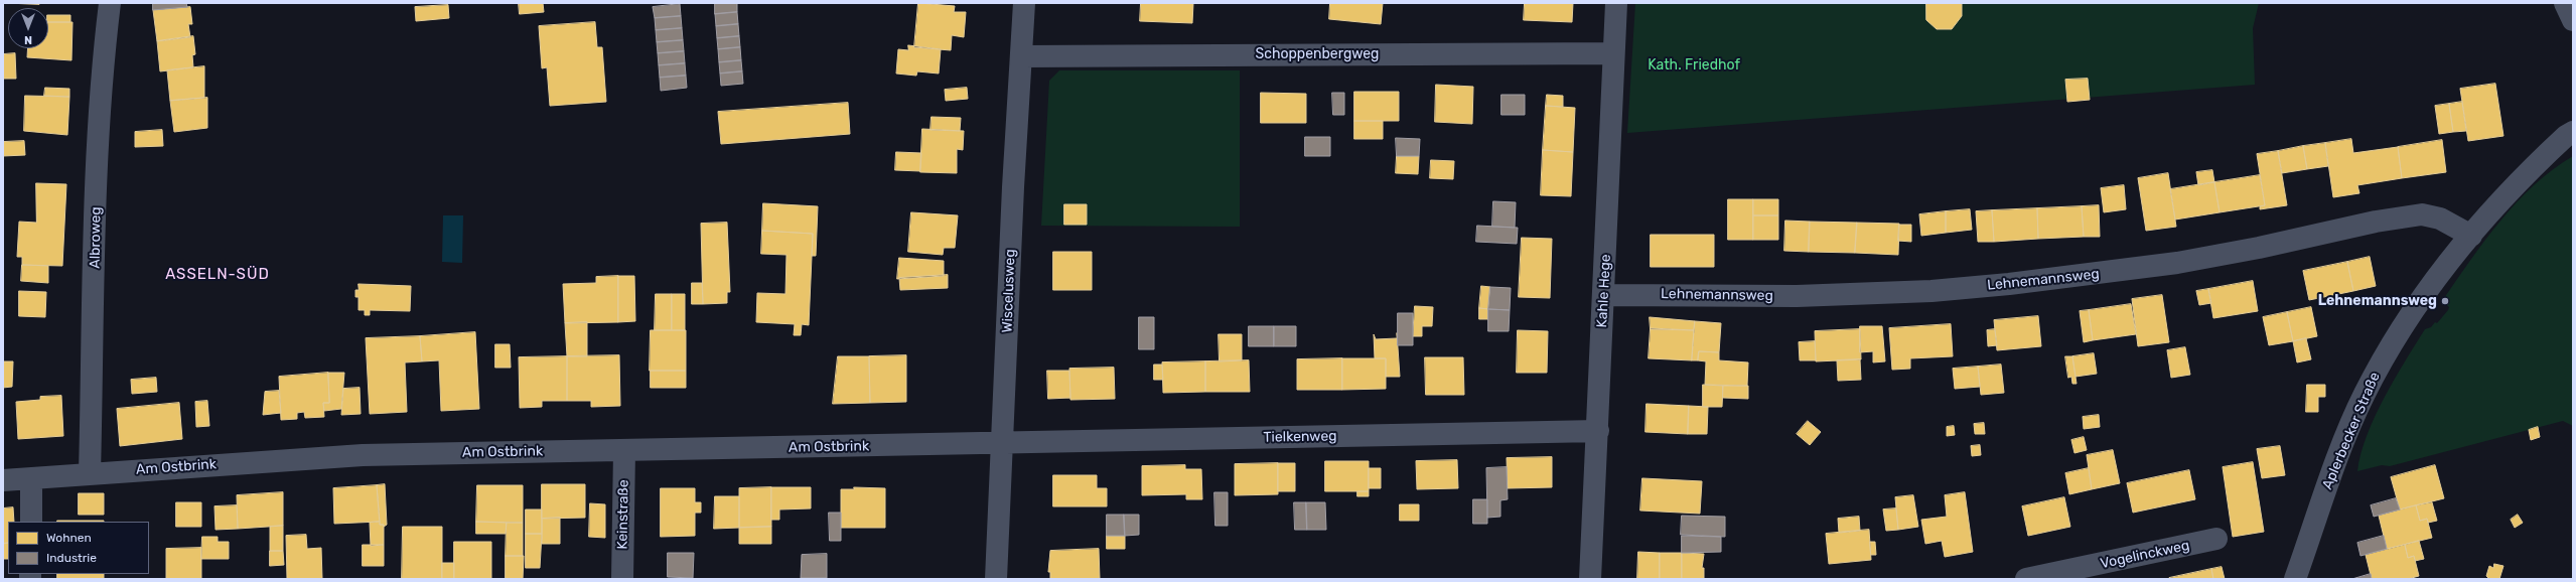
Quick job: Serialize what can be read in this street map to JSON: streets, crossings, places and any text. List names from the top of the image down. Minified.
{"streets":{"street":["Schoppenbergweg","Albroweg","Lehnemannsweg","Wiscelusweg","Kahle Hege","Aplerbecker Straße","Tielkenweg","Am Ostbrink","Keinstraße","Vogelinckweg"]},"crossings":[["Schoppenbergweg","Wiscelusweg"],["Schoppenbergweg","Kahle Hege"],["Albroweg","Am Ostbrink"],["Lehnemannsweg","Kahle Hege"],["Lehnemannsweg","Aplerbecker Straße"],["Wiscelusweg","Tielkenweg"],["Wiscelusweg","Am Ostbrink"],["Kahle Hege","Tielkenweg"],["Tielkenweg","Am Ostbrink"],["Am Ostbrink","Keinstraße"]],"districts":["ASSELN-SÜD"],"parks":["Kath. Friedhof"],"places":["Lehnemannsweg"],"legend":["Wohnen","Industrie"],"north":"bottom"}
